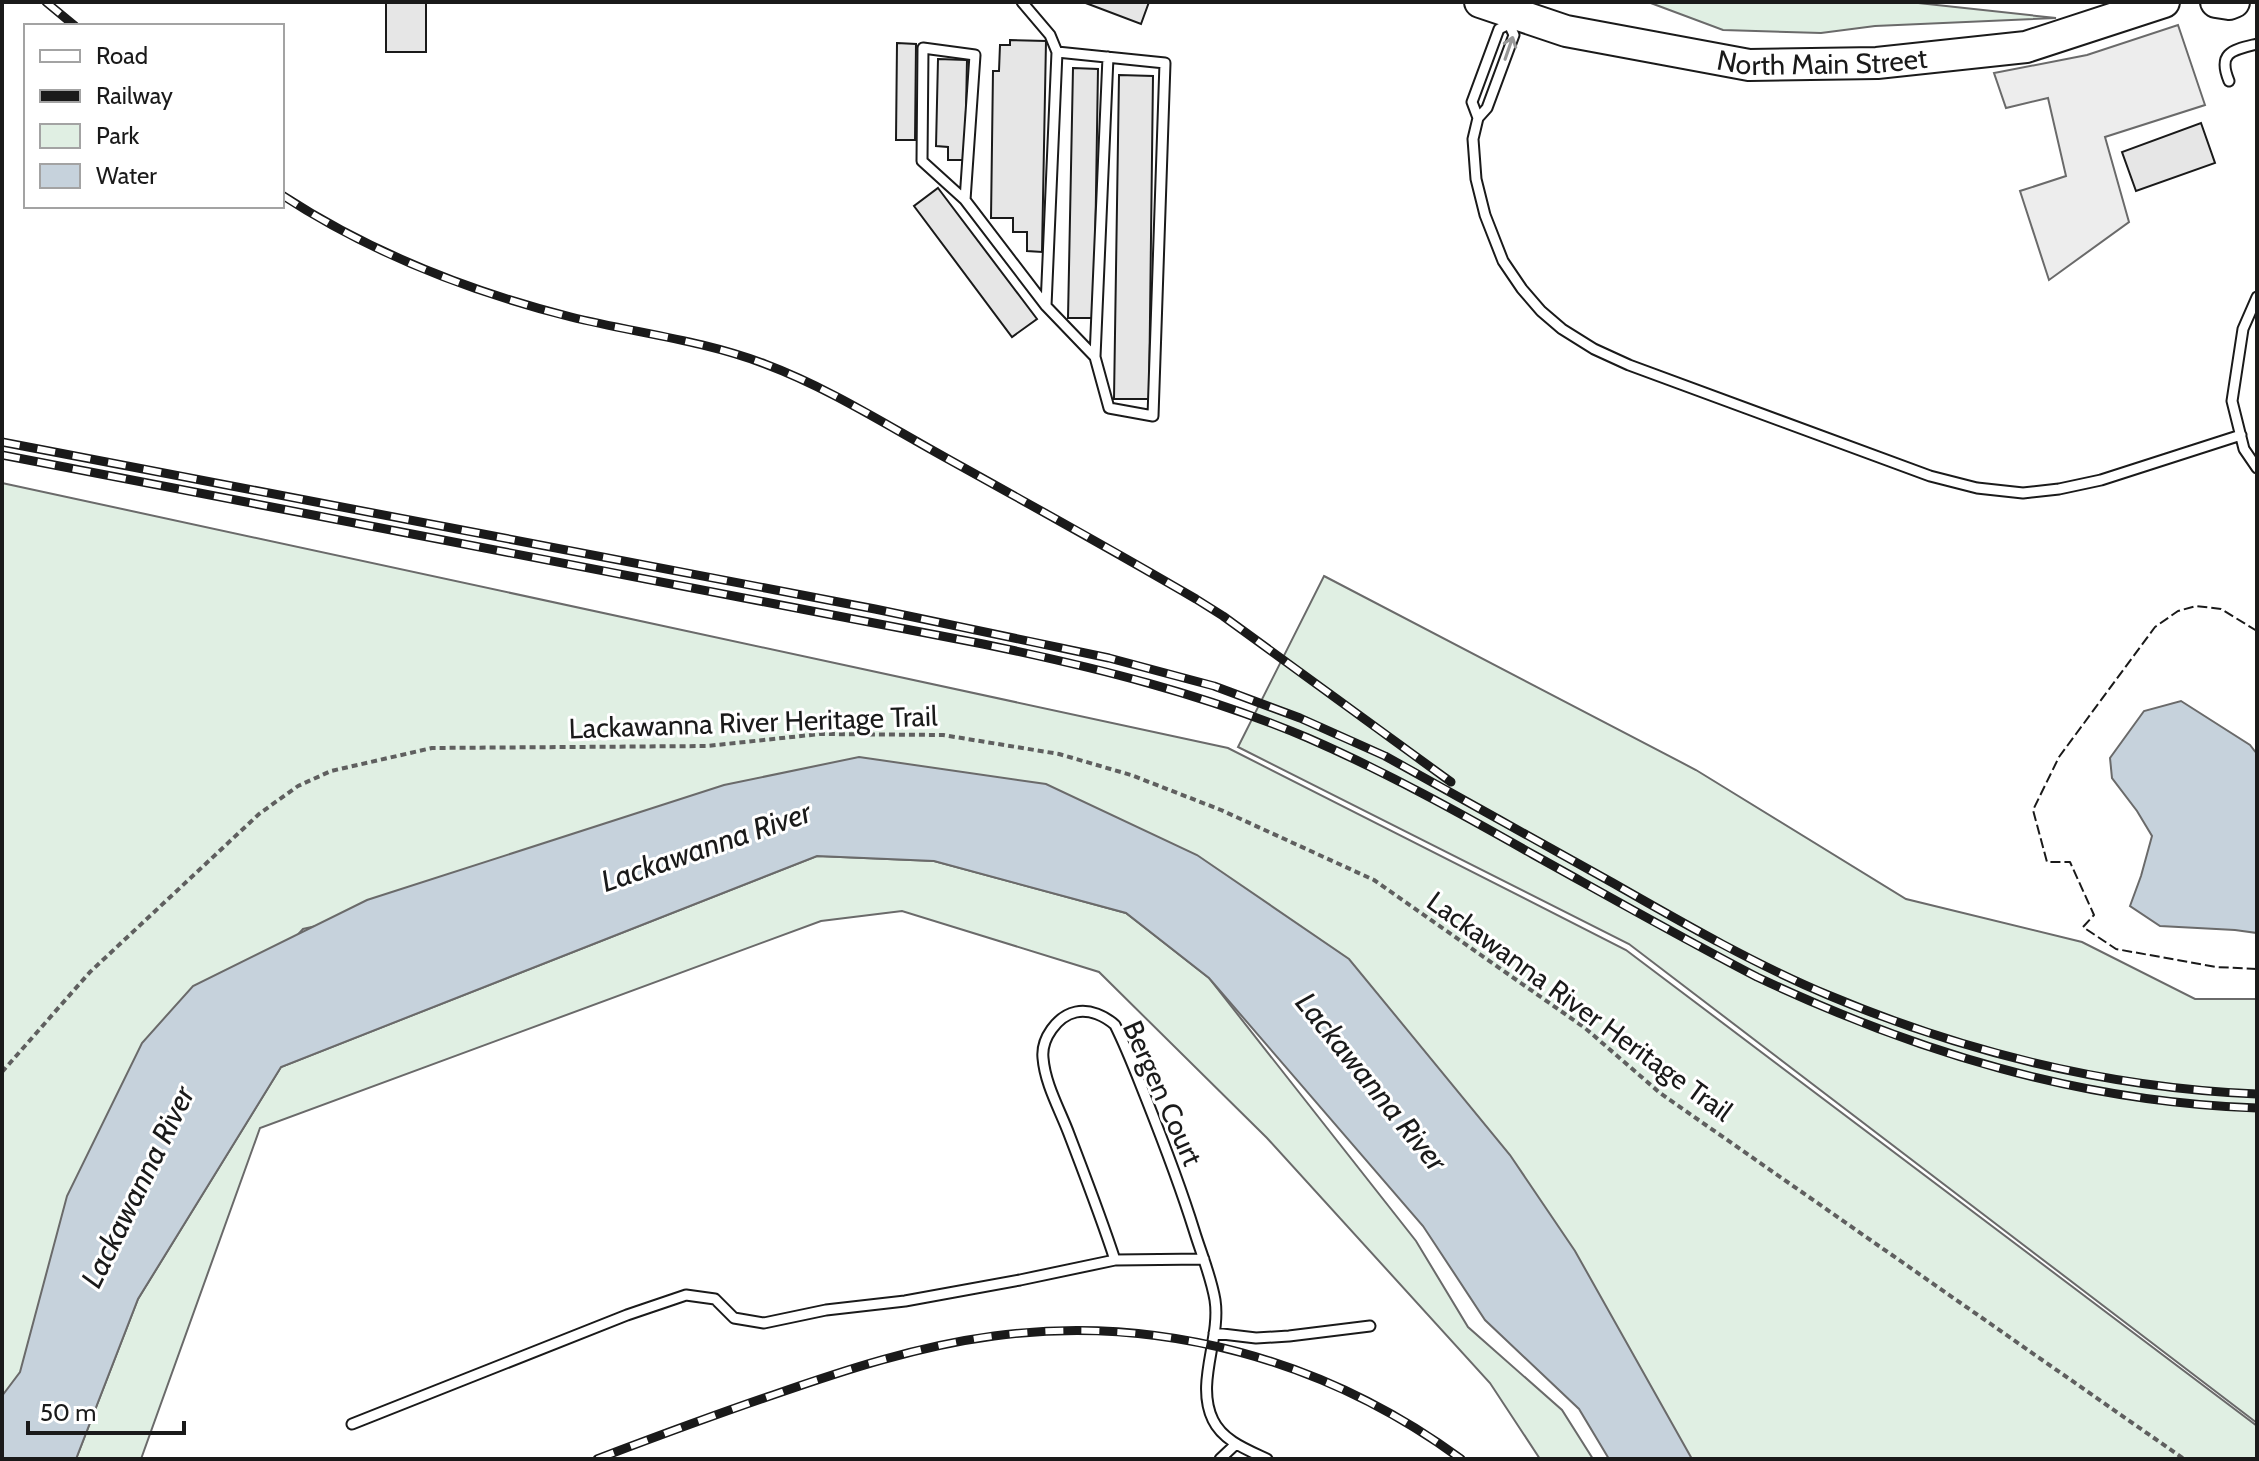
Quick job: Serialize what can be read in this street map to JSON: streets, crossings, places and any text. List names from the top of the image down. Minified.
{"streets":{"main road":["North Main Street"],"lane":["Bergen Court"],"path":["Lackawanna River Heritage Trail"]},"water":["Lackawanna River"],"legend":["Road","Railway","Park","Water"],"scale_bar":"50 m"}
